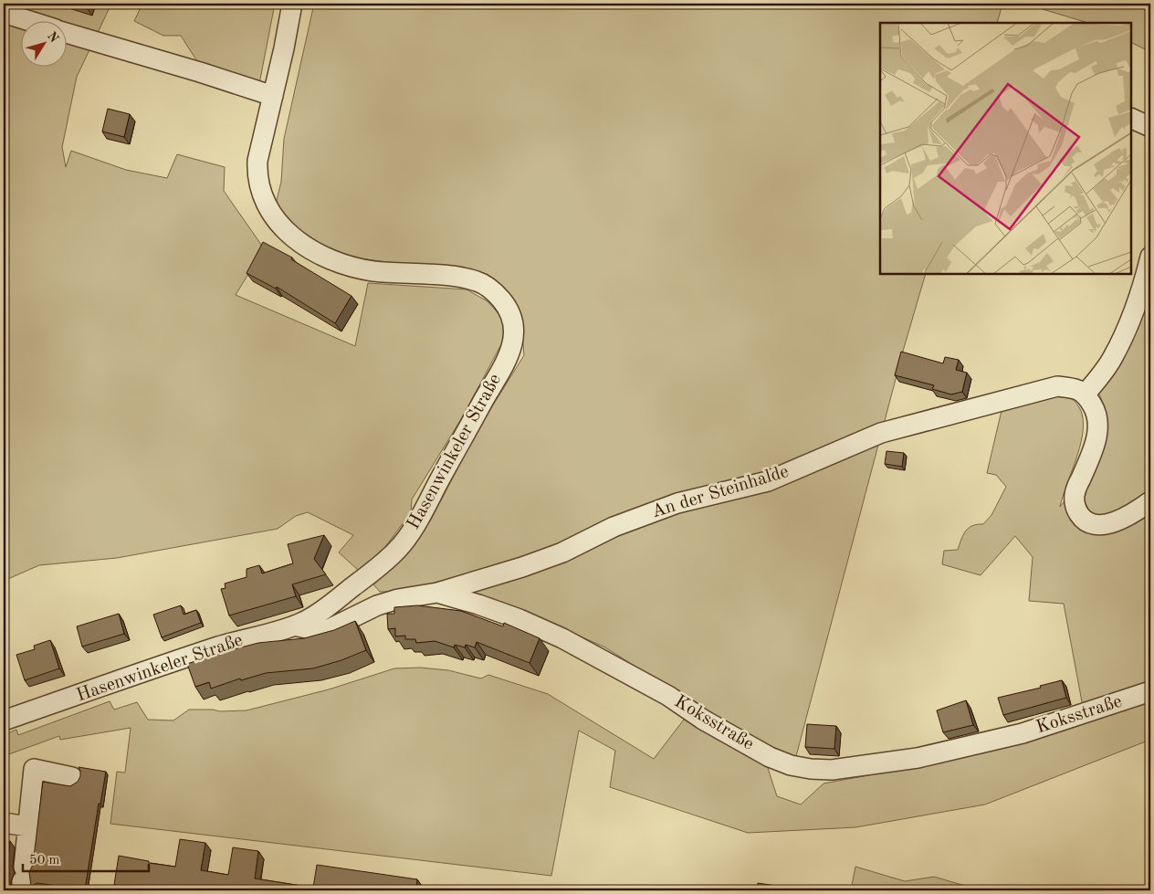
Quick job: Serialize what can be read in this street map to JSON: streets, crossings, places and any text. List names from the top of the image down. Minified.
{"streets":{"street":["Hasenwinkeler Straße","An der Steinhalde","Koksstraße"]},"crossings":[["Hasenwinkeler Straße","Koksstraße"],["An der Steinhalde","Koksstraße"]],"scale_bar":"50 m","north":"top right"}
